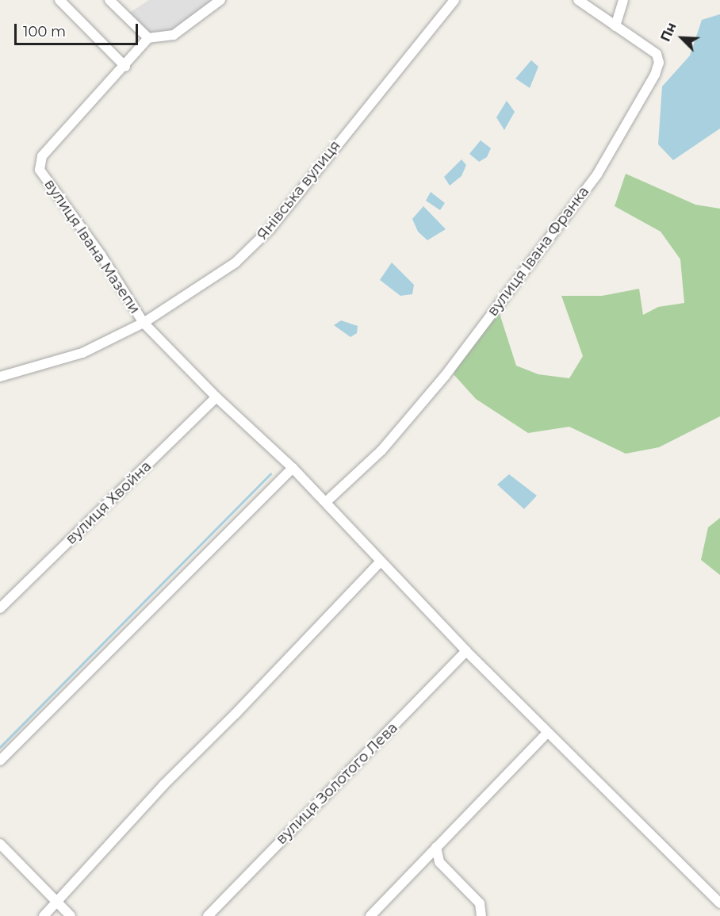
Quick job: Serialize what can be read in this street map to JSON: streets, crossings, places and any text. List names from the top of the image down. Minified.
{"streets":{"street":["Янівська вулиця","вулиця Івана Мазепи","вулиця Івана Франка","вулиця Хвойна","вулиця Золотого Лева"]},"crossings":[["Янівська вулиця","вулиця Івана Мазепи"],["вулиця Івана Мазепи","вулиця Івана Франка"],["вулиця Івана Мазепи","вулиця Хвойна"],["вулиця Івана Мазепи","вулиця Золотого Лева"]],"scale_bar":"100 m","north":"top left"}
